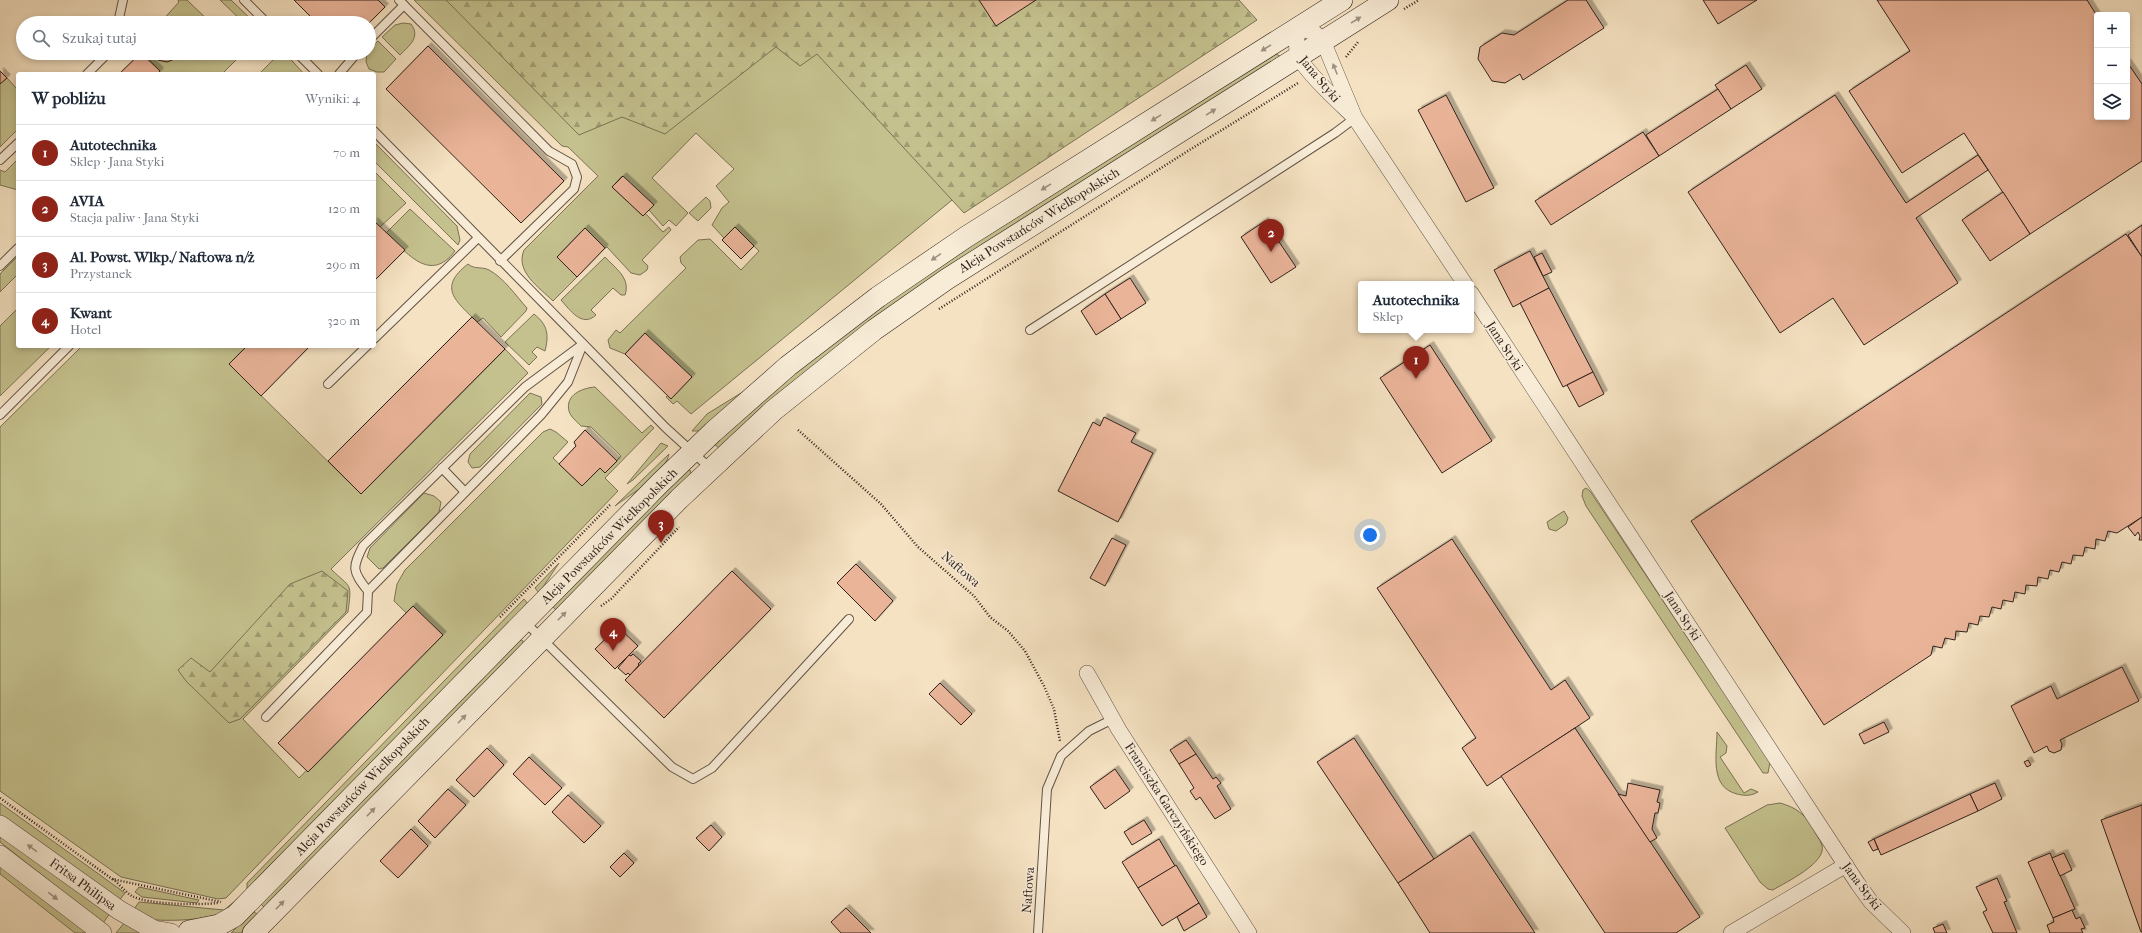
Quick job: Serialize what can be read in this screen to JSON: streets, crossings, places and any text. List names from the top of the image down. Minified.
{"streets":{"main road":["Aleja Powstańców Wielkopolskich"],"street":["Jana Styki","Franciszka Garczyńskiego","Fritsa Philipsa"],"lane":["Naftowa"]},"crossings":[["Jana Styki","Aleja Powstańców Wielkopolskich"],["Aleja Powstańców Wielkopolskich","Fritsa Philipsa"],["Naftowa","Franciszka Garczyńskiego"]],"page":{"map_buttons":["+","−"],"search":"Szukaj tutaj","heading":["W pobliżu","Wyniki: 4"],"list":[{"mark":"1","name":"Autotechnika","note":"Sklep · Jana Styki","value":"70 m"},{"mark":"2","name":"AVIA","note":"Stacja paliw · Jana Styki","value":"120 m"},{"mark":"3","name":"Al. Powst. Wlkp./ Naftowa n/ż","note":"Przystanek","value":"290 m"},{"mark":"4","name":"Kwant","note":"Hotel","value":"320 m"}],"pins":["2","1","3","4"],"popup":["Autotechnika","Sklep"]}}
